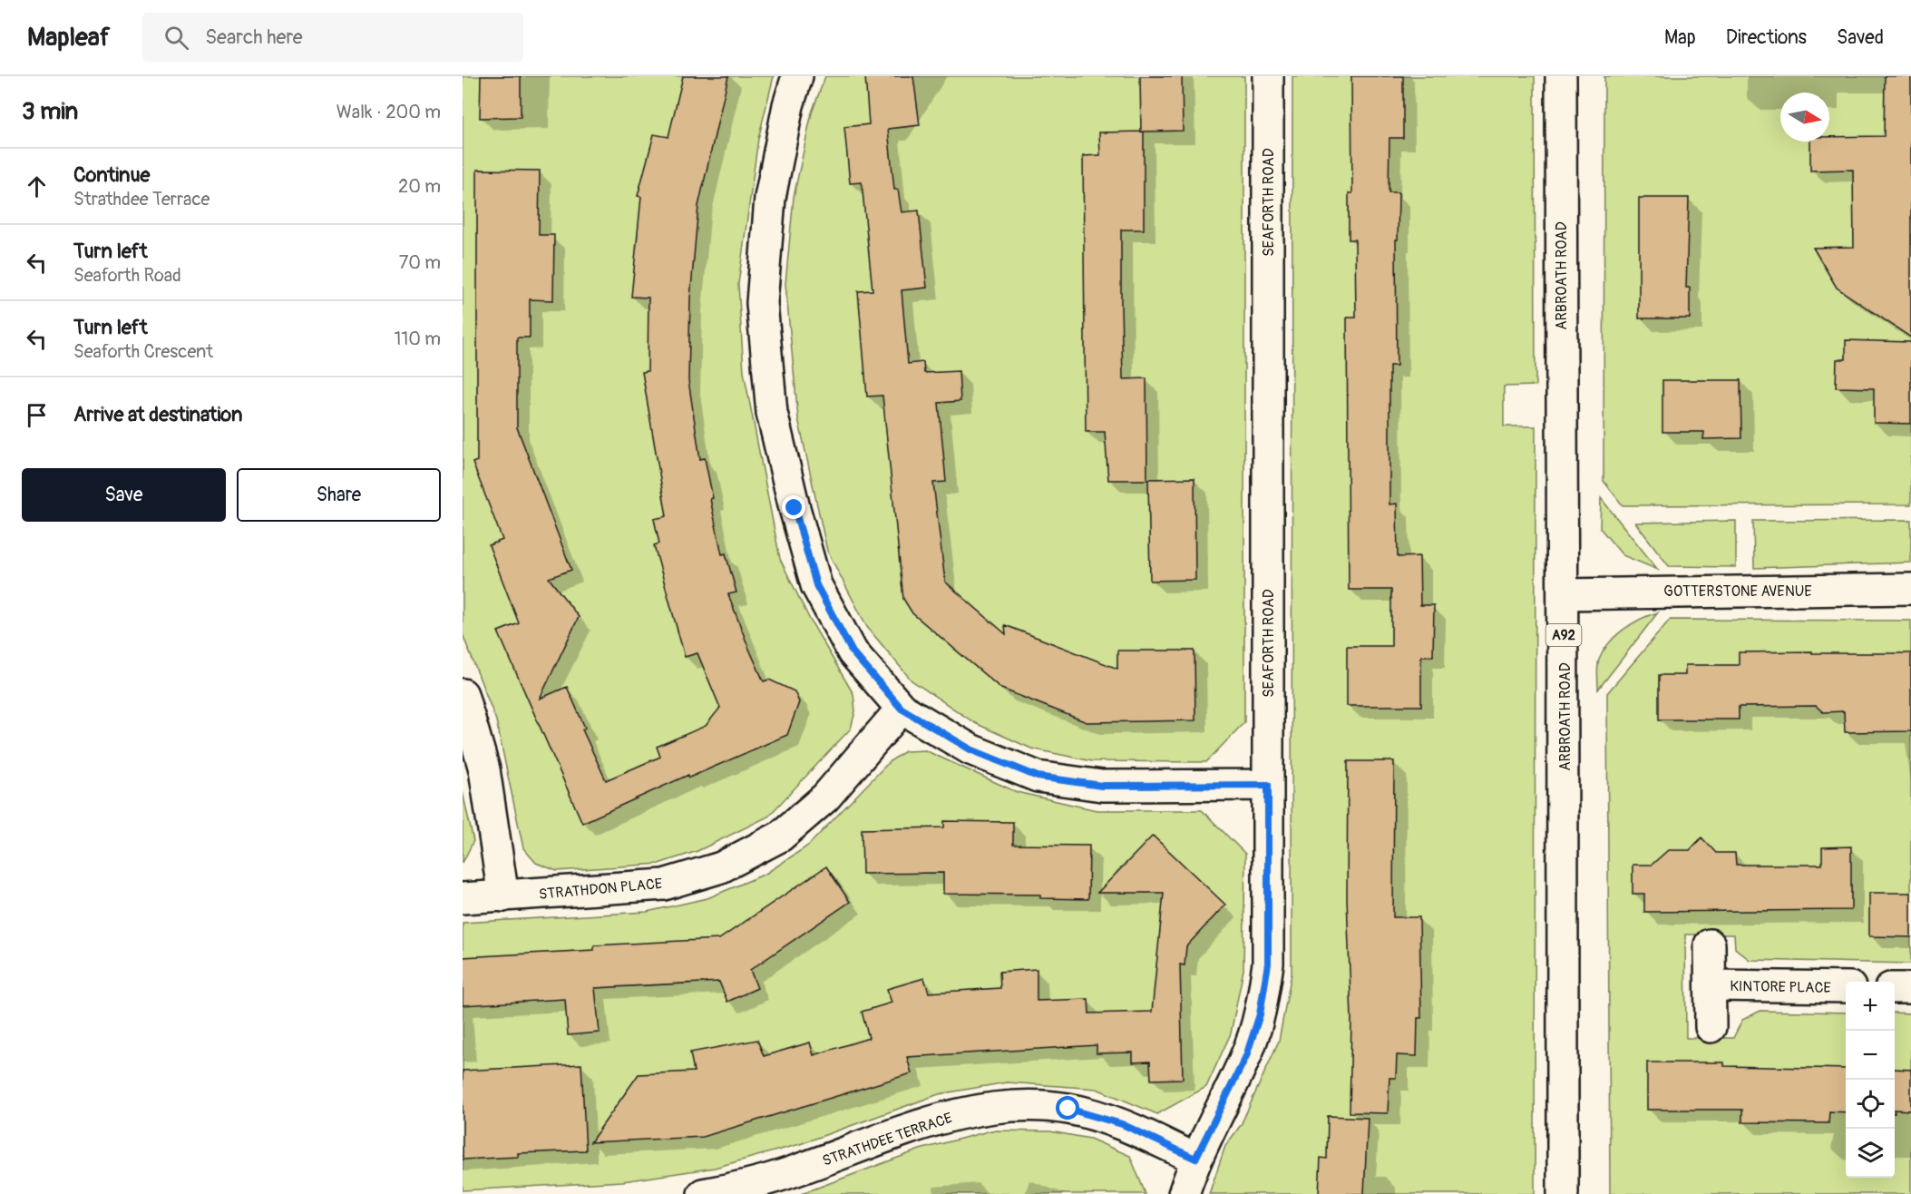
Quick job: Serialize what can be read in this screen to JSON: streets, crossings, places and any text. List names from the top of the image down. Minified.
{"streets":{"street":["SEAFORTH ROAD","ARBROATH ROAD","GOTTERSTONE AVENUE","A92","STRATHDON PLACE","KINTORE PLACE","STRATHDEE TERRACE"]},"crossings":[["SEAFORTH ROAD","STRATHDEE TERRACE"],["ARBROATH ROAD","GOTTERSTONE AVENUE"]],"north":"right","page":{"header":"Mapleaf","search":"Search here","nav":["Map","Directions","Saved"],"heading":["3 min","Walk · 200 m"],"list":[["Continue","Strathdee Terrace","20 m"],["Turn left","Seaforth Road","70 m"],["Turn left","Seaforth Crescent","110 m"],"Arrive at destination"],"buttons":["Save","Share"],"map_buttons":["+","−"]}}
